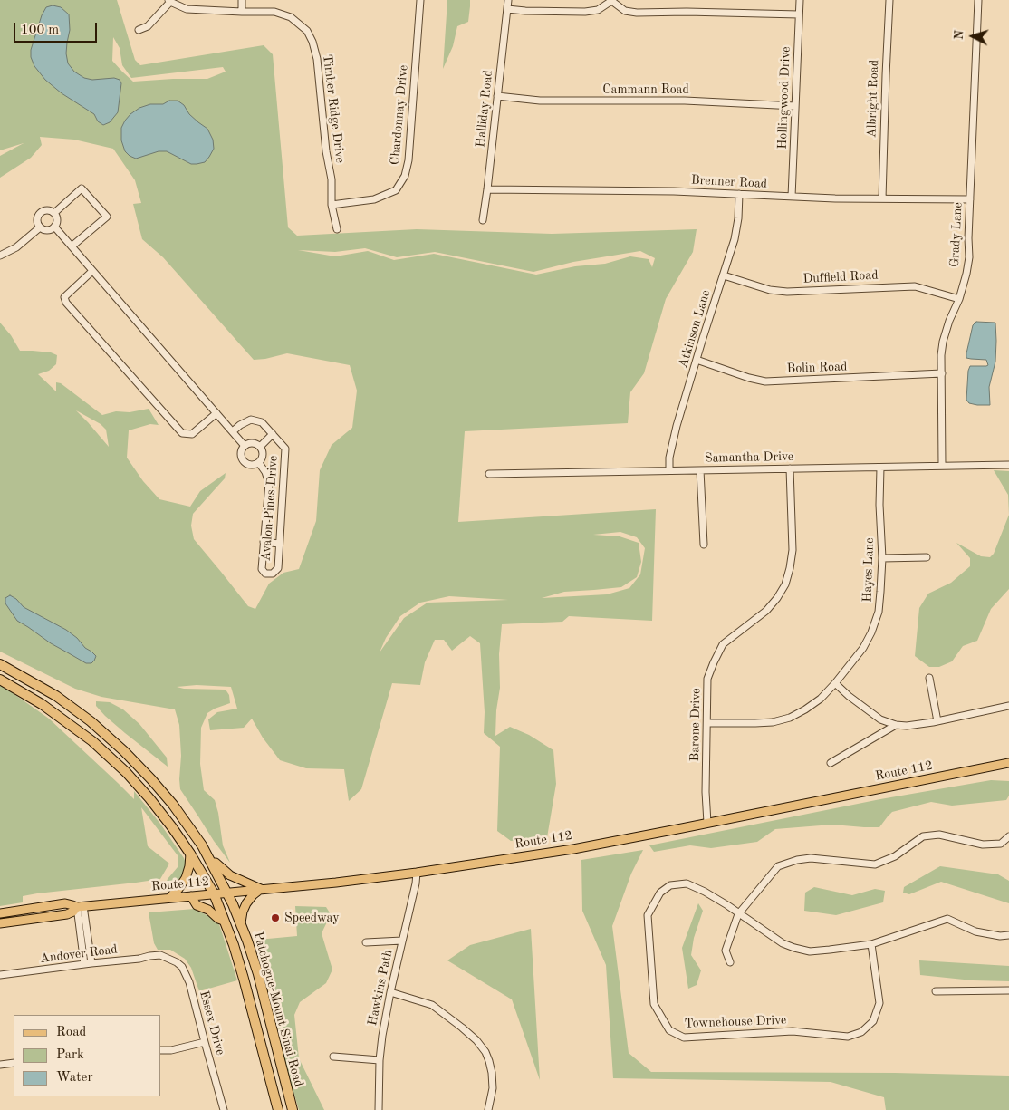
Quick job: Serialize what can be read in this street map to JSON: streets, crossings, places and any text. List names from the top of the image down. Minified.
{"streets":{"highway":["Patchogue-Mount Sinai Road"],"main road":["Route 112"],"street":["Cammann Road","Hollingwood Drive","Albright Road","Timber Ridge Drive","Halliday Road","Chardonnay Drive","Brenner Road","Grady Lane","Duffield Road","Atkinson Lane","Bolin Road","Samantha Drive","Avalon Pines Drive","Hayes Lane","Barone Drive","Andover Road","Hawkins Path","Townehouse Drive","Essex Drive"]},"crossings":[["Cammann Road","Hollingwood Drive"],["Cammann Road","Halliday Road"],["Hollingwood Drive","Brenner Road"],["Albright Road","Brenner Road"],["Timber Ridge Drive","Chardonnay Drive"],["Halliday Road","Brenner Road"],["Brenner Road","Grady Lane"],["Brenner Road","Atkinson Lane"],["Grady Lane","Duffield Road"],["Grady Lane","Bolin Road"],["Grady Lane","Samantha Drive"],["Duffield Road","Atkinson Lane"],["Atkinson Lane","Bolin Road"],["Atkinson Lane","Samantha Drive"],["Samantha Drive","Hayes Lane"],["Samantha Drive","Barone Drive"],["Hayes Lane","Barone Drive"],["Barone Drive","Route 112"],["Route 112","Hawkins Path"],["Route 112","Patchogue-Mount Sinai Road"],["Andover Road","Essex Drive"]],"places":["Speedway"],"legend":["Road","Park","Water"],"scale_bar":"100 m","north":"left"}
